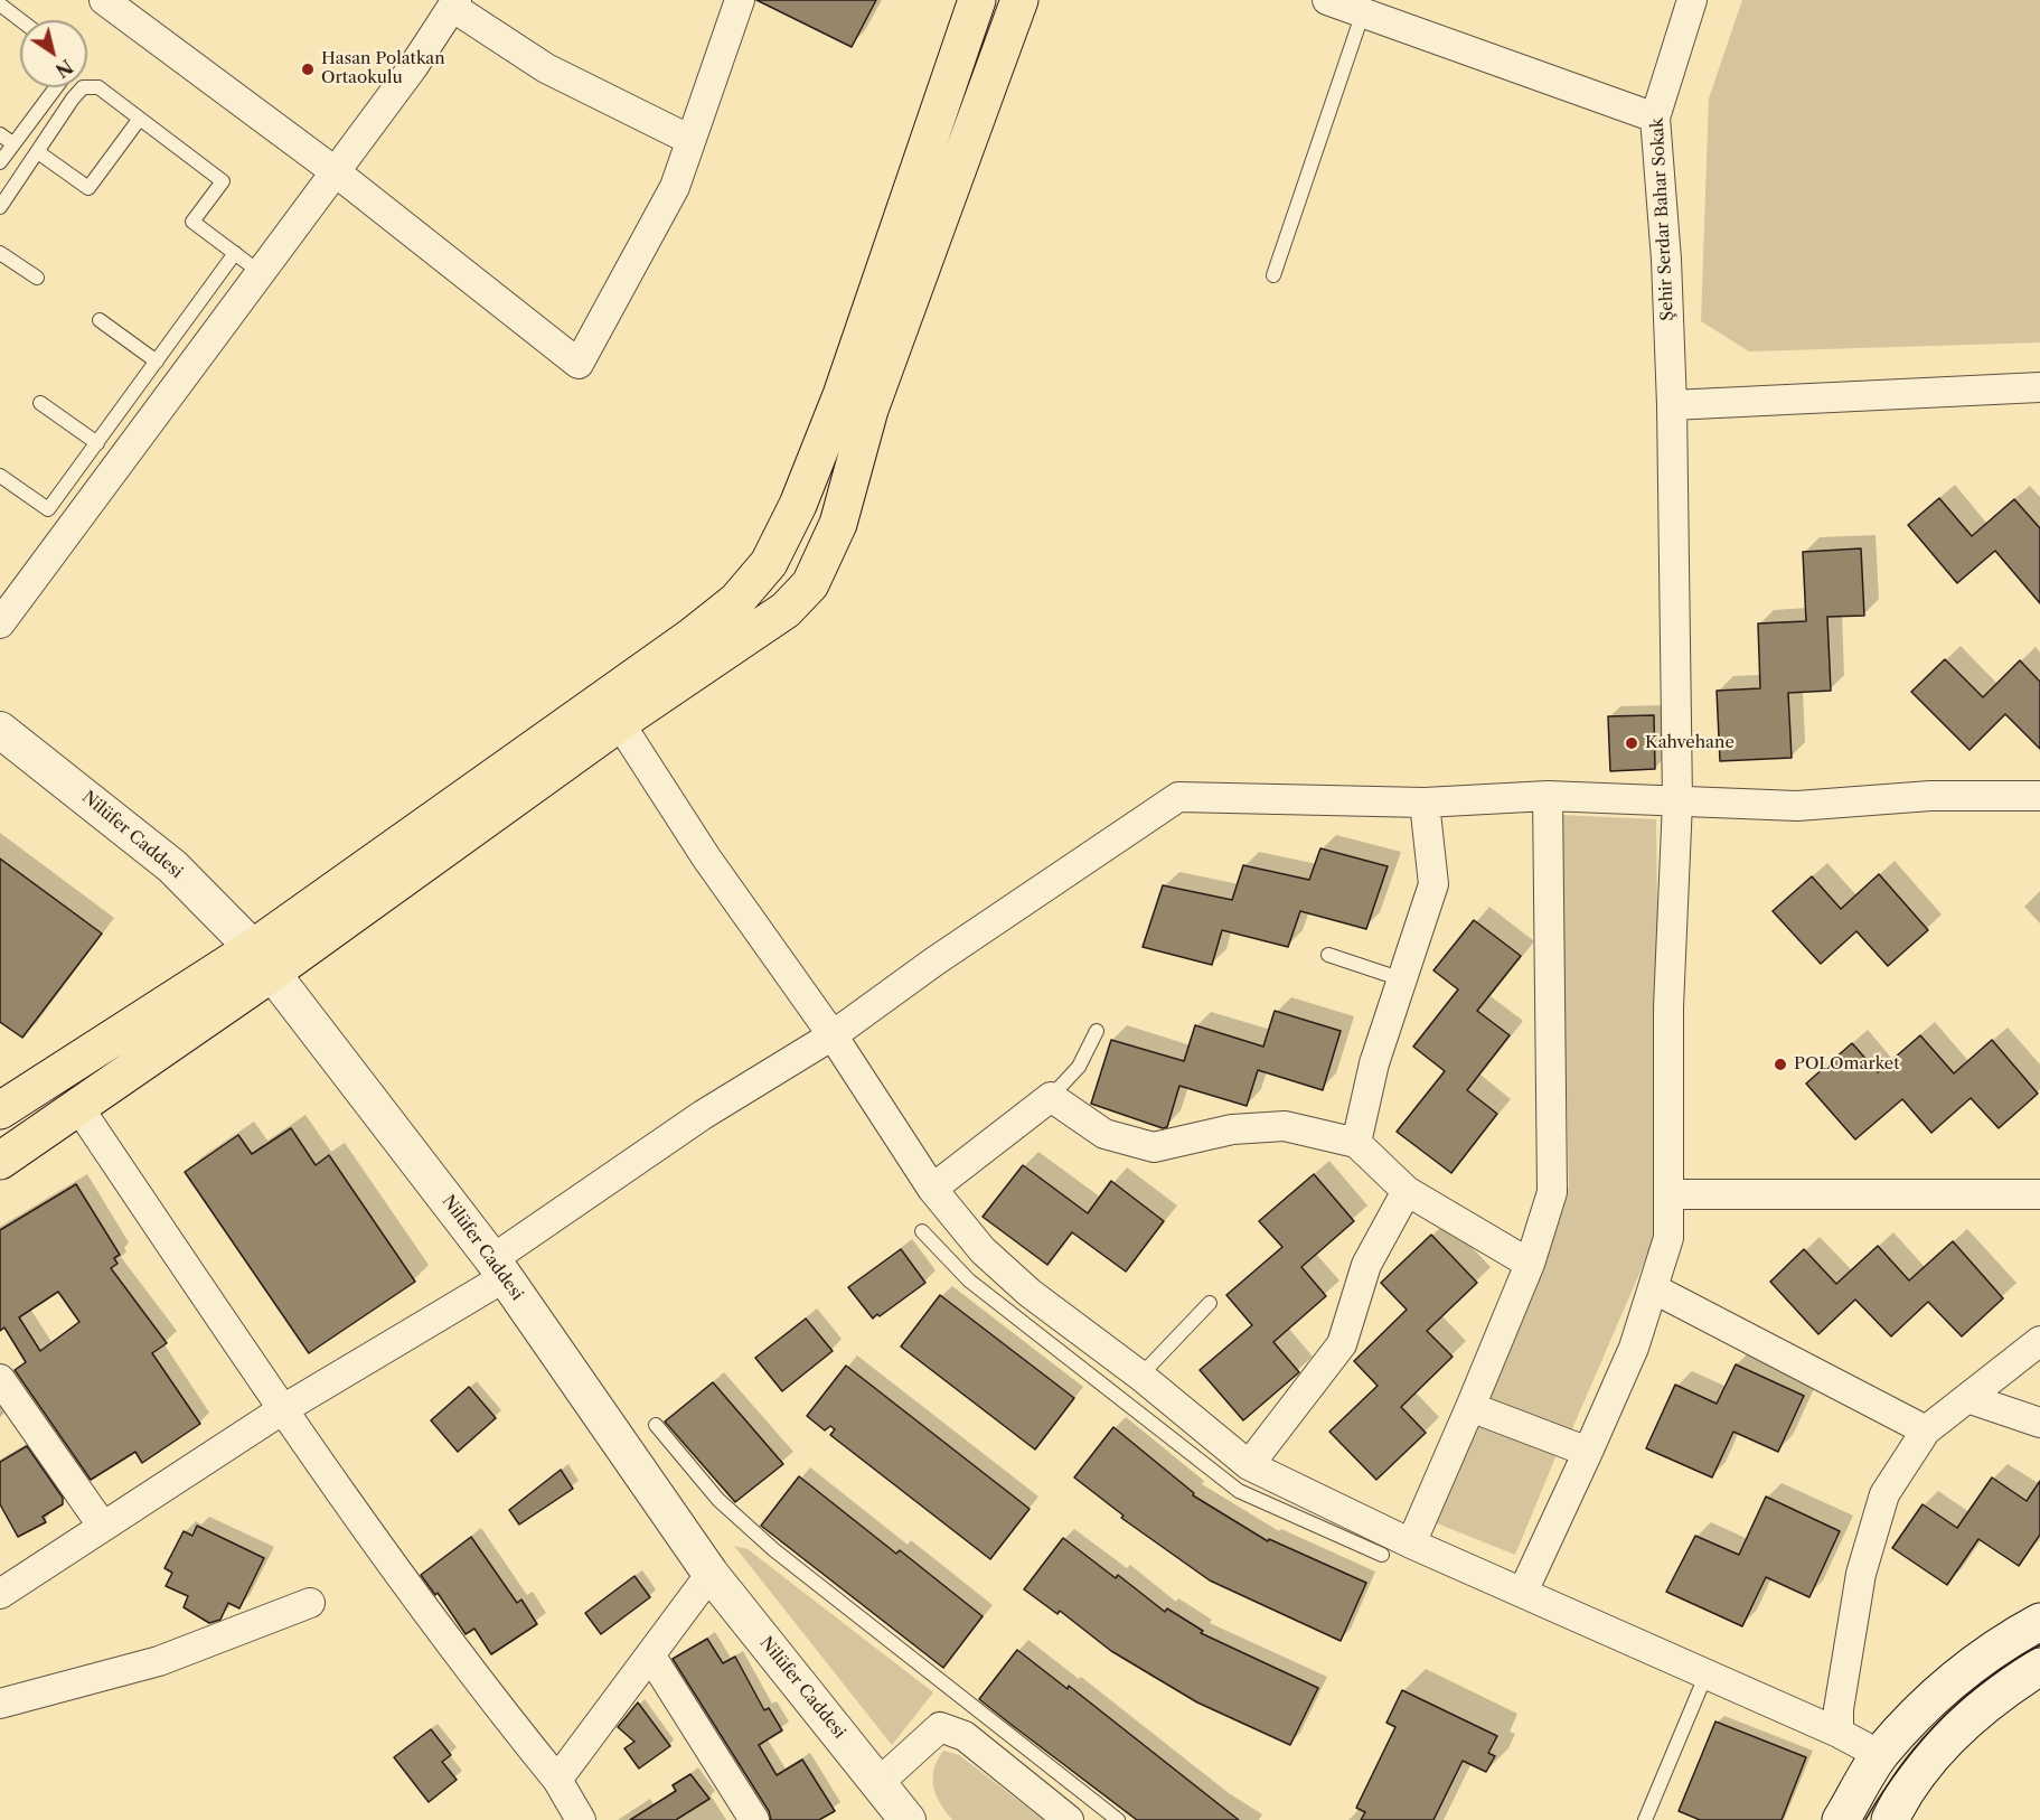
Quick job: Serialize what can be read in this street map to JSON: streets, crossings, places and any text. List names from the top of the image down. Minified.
{"streets":{"street":["Şehir Serdar Bahar Sokak","Nilüfer Caddesi"]},"places":["Hasan Polatkan Ortaokulu","Kahvehane","POLOmarket"],"north":"bottom right"}
